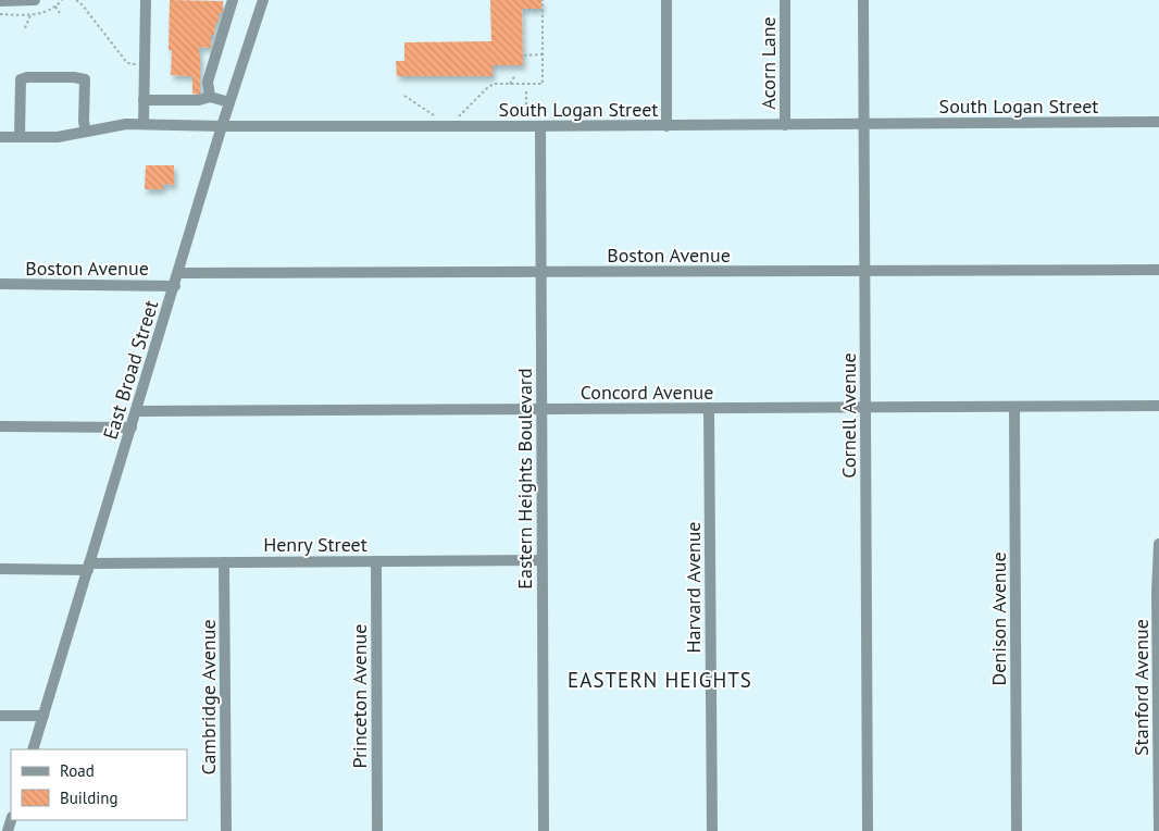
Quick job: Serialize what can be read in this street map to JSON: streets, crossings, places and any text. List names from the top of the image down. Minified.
{"streets":{"street":["Acorn Lane","South Logan Street","Boston Avenue","East Broad Street","Concord Avenue","Cornell Avenue","Eastern Heights Boulevard","Henry Street","Harvard Avenue","Denison Avenue","Stanford Avenue","Princeton Avenue","Cambridge Avenue"]},"crossings":[["Acorn Lane","South Logan Street"],["South Logan Street","East Broad Street"],["South Logan Street","Cornell Avenue"],["South Logan Street","Eastern Heights Boulevard"],["Boston Avenue","East Broad Street"],["Boston Avenue","Cornell Avenue"],["Boston Avenue","Eastern Heights Boulevard"],["East Broad Street","Concord Avenue"],["East Broad Street","Henry Street"],["Concord Avenue","Cornell Avenue"],["Concord Avenue","Eastern Heights Boulevard"],["Concord Avenue","Harvard Avenue"],["Concord Avenue","Denison Avenue"],["Eastern Heights Boulevard","Henry Street"],["Henry Street","Princeton Avenue"],["Henry Street","Cambridge Avenue"]],"districts":["EASTERN HEIGHTS"],"legend":["Road","Building"]}
